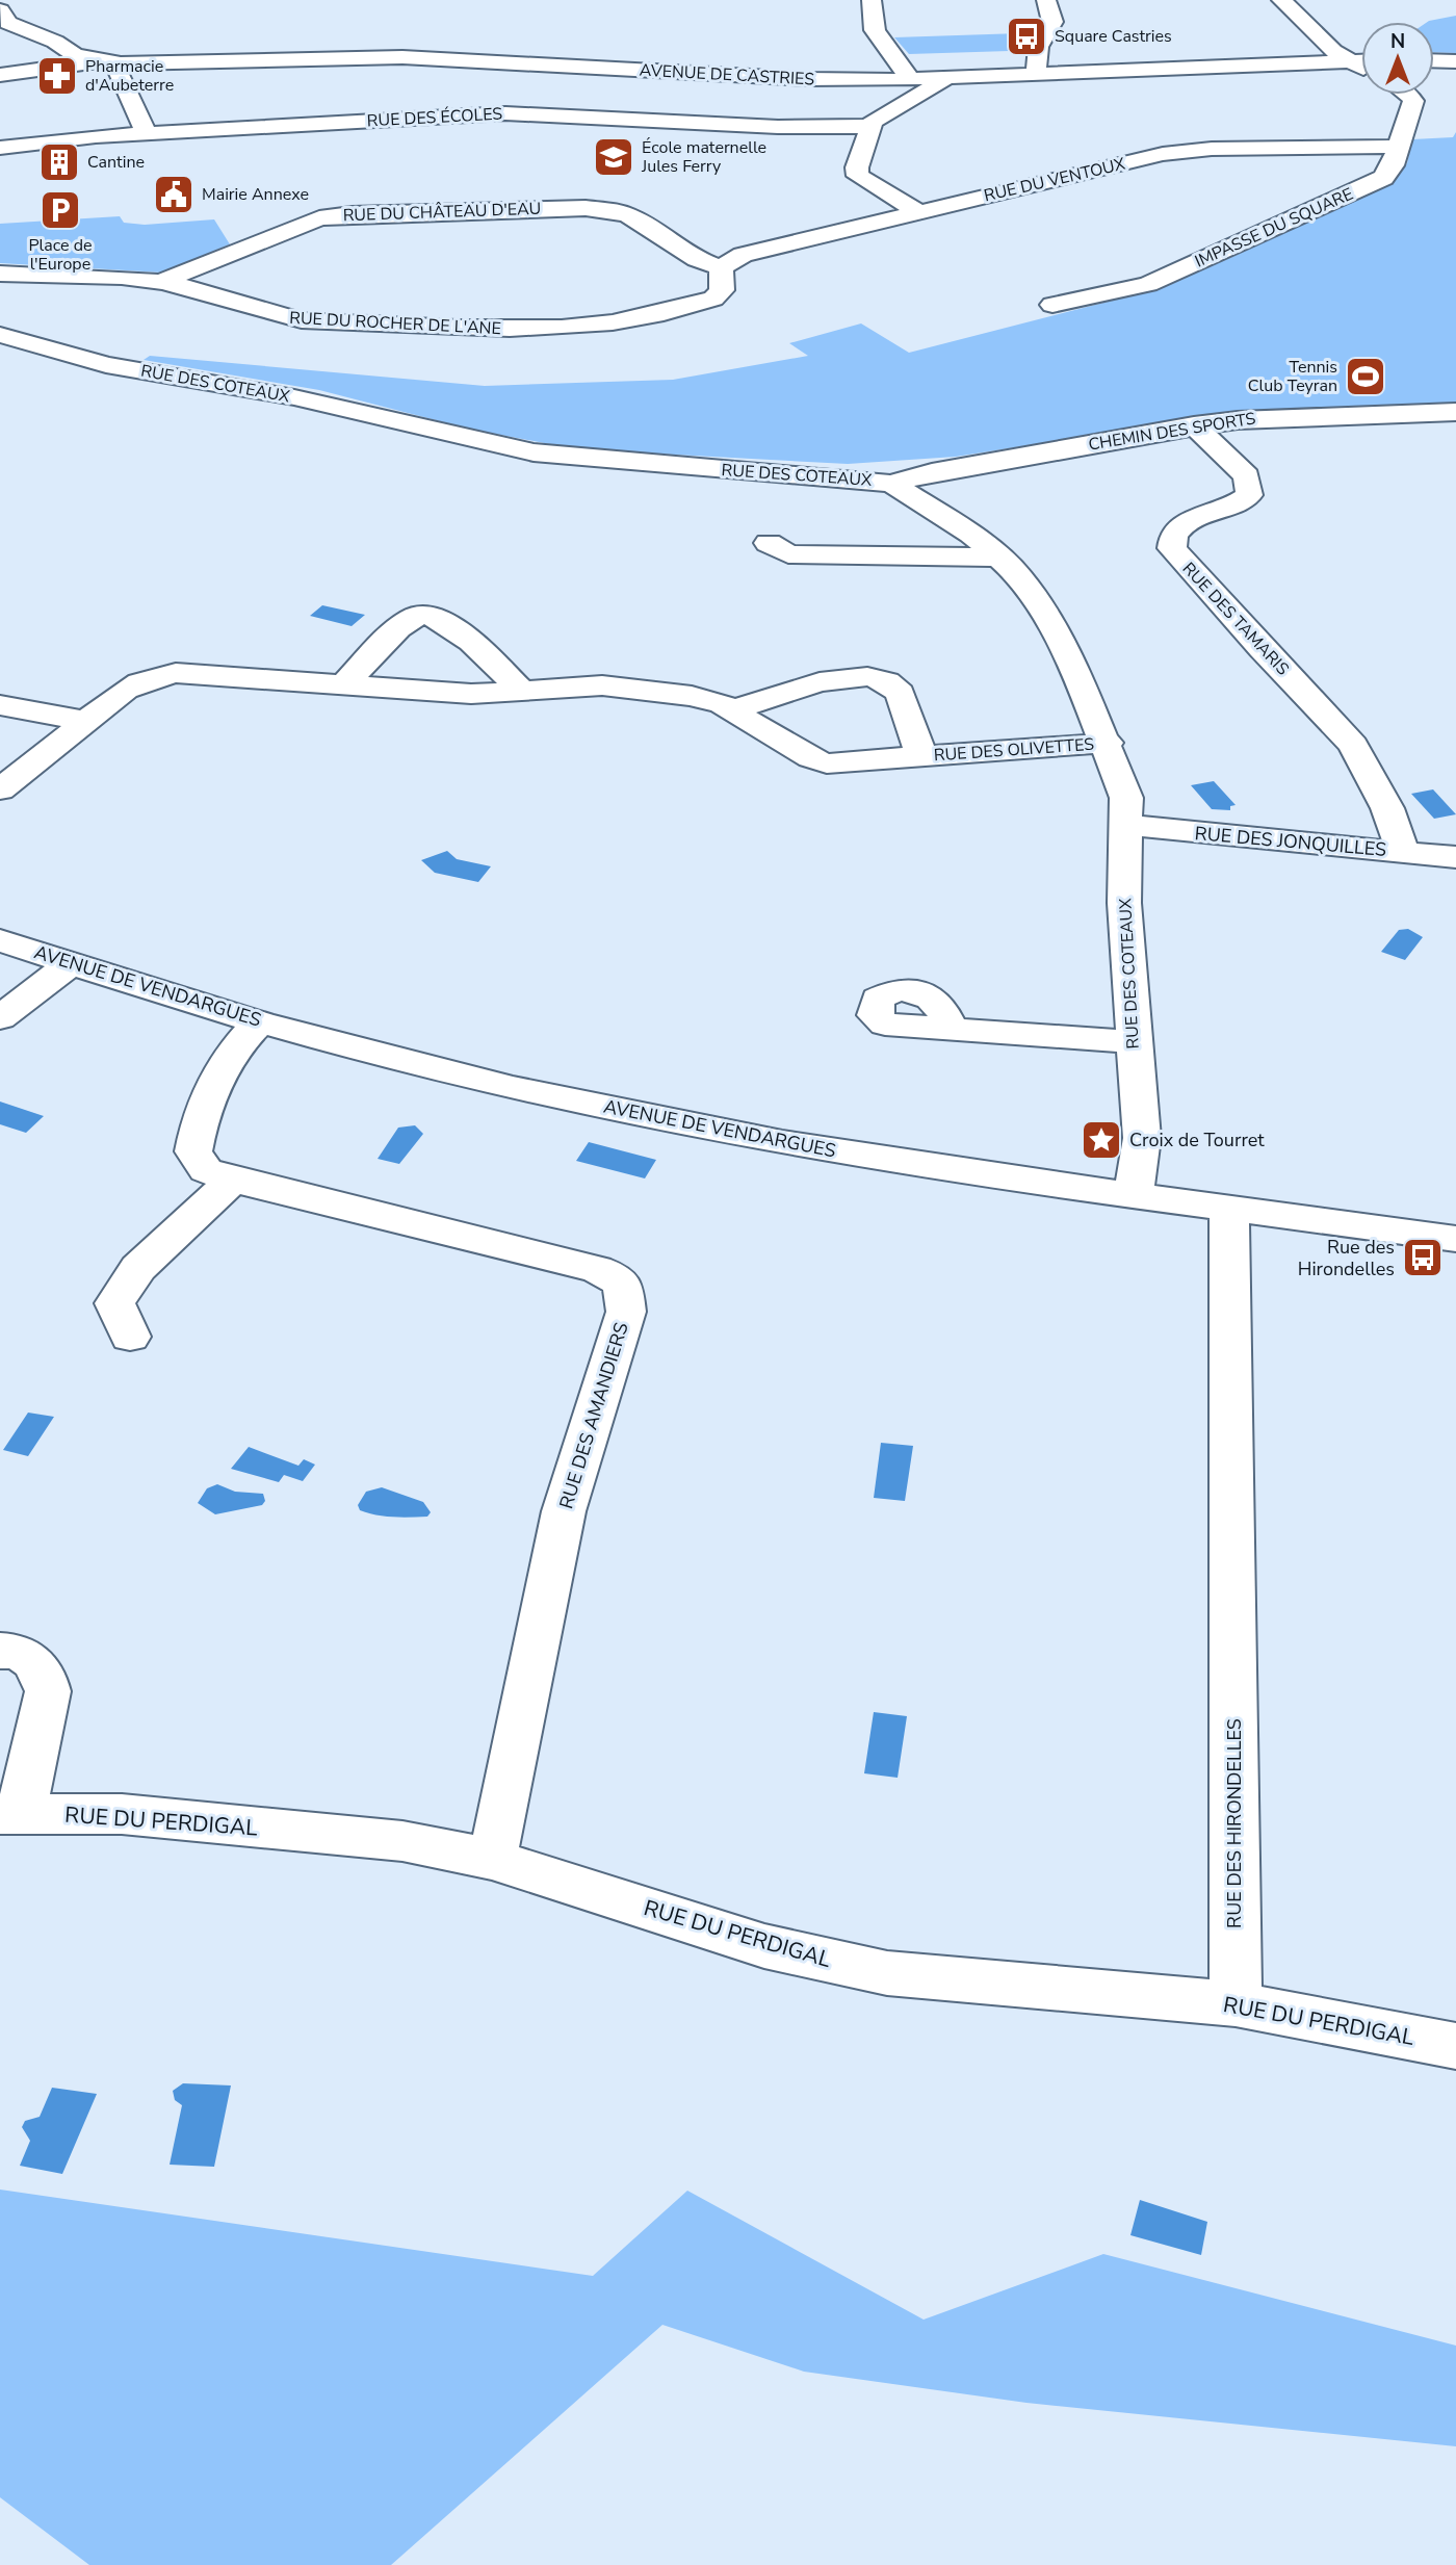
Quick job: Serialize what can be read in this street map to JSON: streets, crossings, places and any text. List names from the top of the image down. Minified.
{"streets":{"street":["AVENUE DE CASTRIES","RUE DES ÉCOLES","RUE DU VENTOUX","RUE DU CHÂTEAU D'EAU","IMPASSE DU SQUARE","RUE DU ROCHER DE L'ANE","RUE DES COTEAUX","CHEMIN DES SPORTS","RUE DES TAMARIS","RUE DES OLIVETTES","RUE DES JONQUILLES","AVENUE DE VENDARGUES","RUE DES AMANDIERS","RUE DU PERDIGAL","RUE DES HIRONDELLES"]},"crossings":[["RUE DU VENTOUX","RUE DU CHÂTEAU D'EAU"],["RUE DU VENTOUX","IMPASSE DU SQUARE"],["RUE DU VENTOUX","RUE DU ROCHER DE L'ANE"],["RUE DU CHÂTEAU D'EAU","RUE DU ROCHER DE L'ANE"],["RUE DES COTEAUX","CHEMIN DES SPORTS"],["RUE DES COTEAUX","RUE DES OLIVETTES"],["RUE DES COTEAUX","RUE DES JONQUILLES"],["RUE DES COTEAUX","AVENUE DE VENDARGUES"],["CHEMIN DES SPORTS","RUE DES TAMARIS"],["RUE DES TAMARIS","RUE DES JONQUILLES"],["AVENUE DE VENDARGUES","RUE DES AMANDIERS"],["AVENUE DE VENDARGUES","RUE DES HIRONDELLES"],["RUE DES AMANDIERS","RUE DU PERDIGAL"],["RUE DU PERDIGAL","RUE DES HIRONDELLES"]],"places":{"bus stop":["Square Castries","Rue des Hirondelles"],"pharmacy":["Pharmacie d'Aubeterre"],"school or university":["École maternelle Jules Ferry"],"building":["Cantine"],"public building":["Mairie Annexe"],"parking":["Place de l'Europe"],"sports":["Tennis Club Teyran"],"place":["Croix de Tourret"]},"north":"top"}
